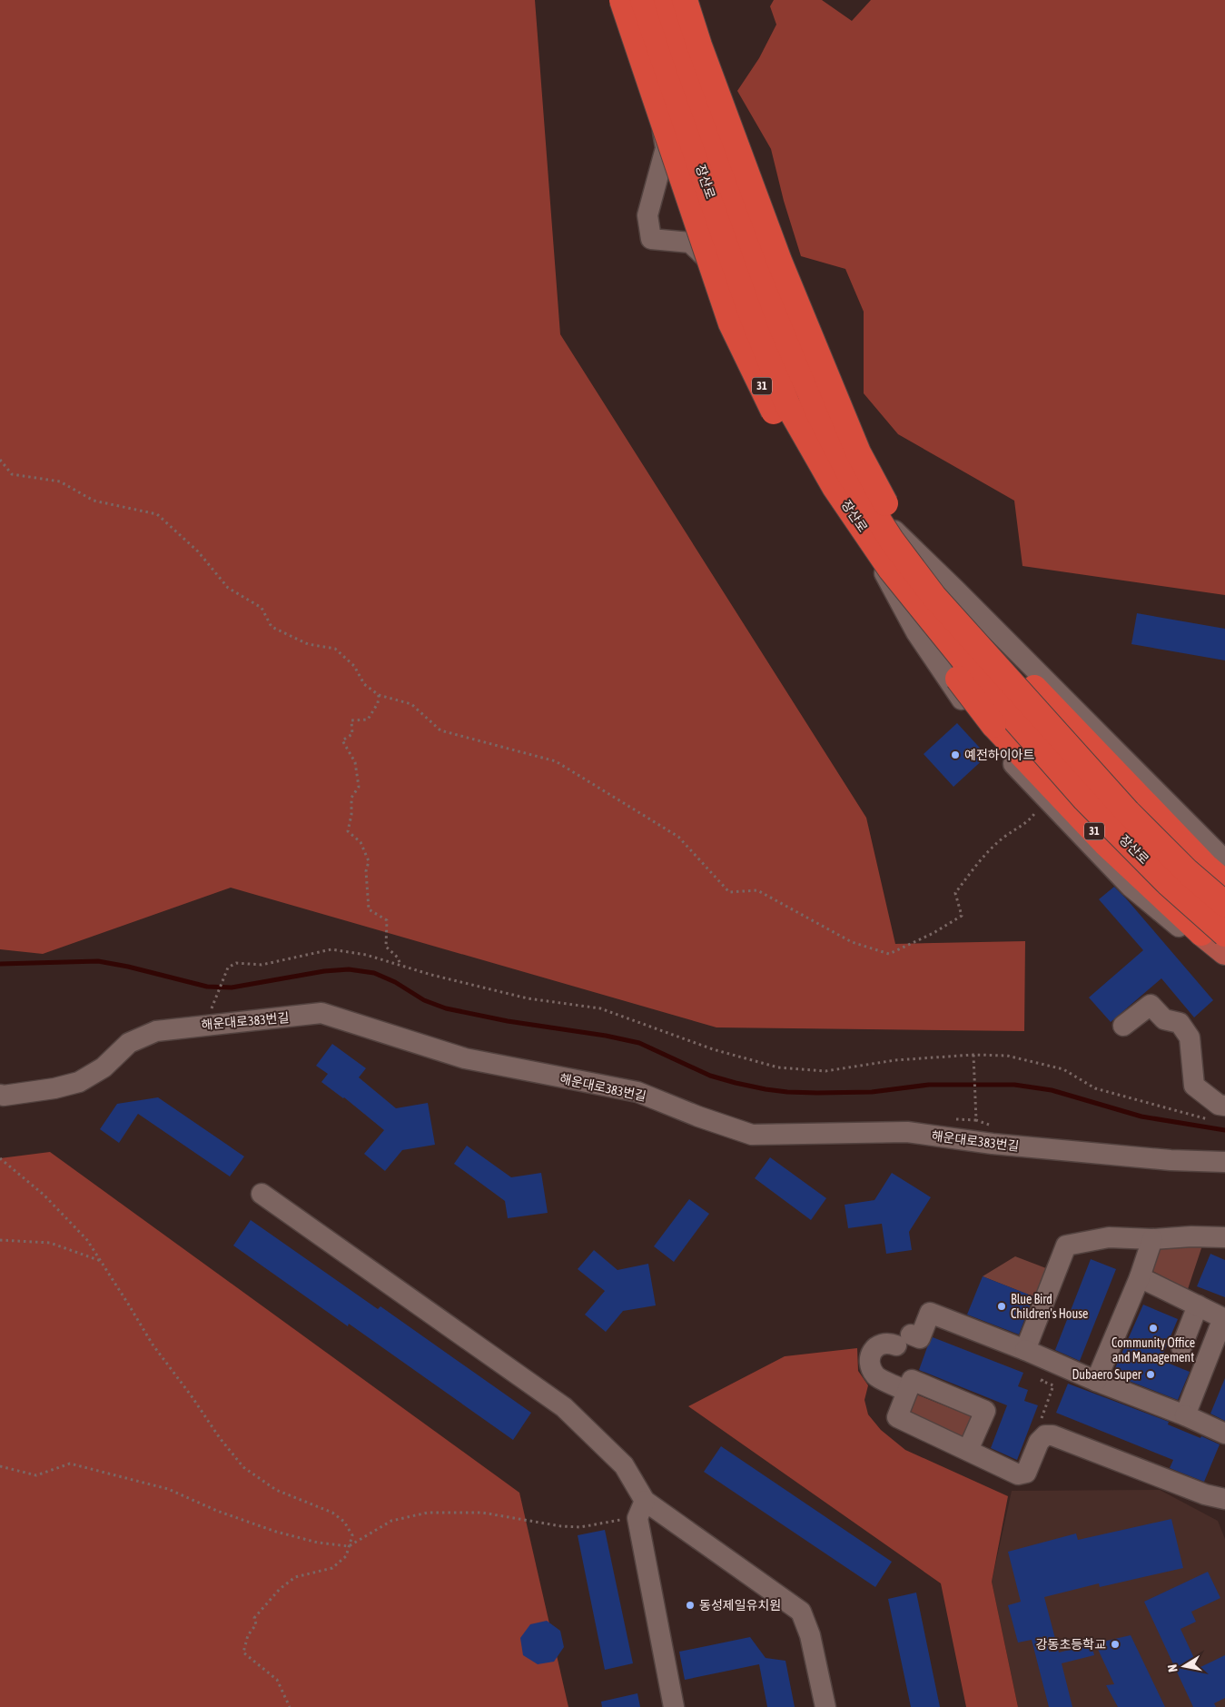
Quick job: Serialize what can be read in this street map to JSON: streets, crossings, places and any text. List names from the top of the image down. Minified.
{"streets":{"highway":["장산로","31"],"street":["해운대로383번길"]},"crossings":[["장산로","31"]],"places":["예전하이아트","Blue Bird Children's House","Community Office and Management","Dubaero Super","동성제일유치원","강동초등학교"],"north":"left"}
